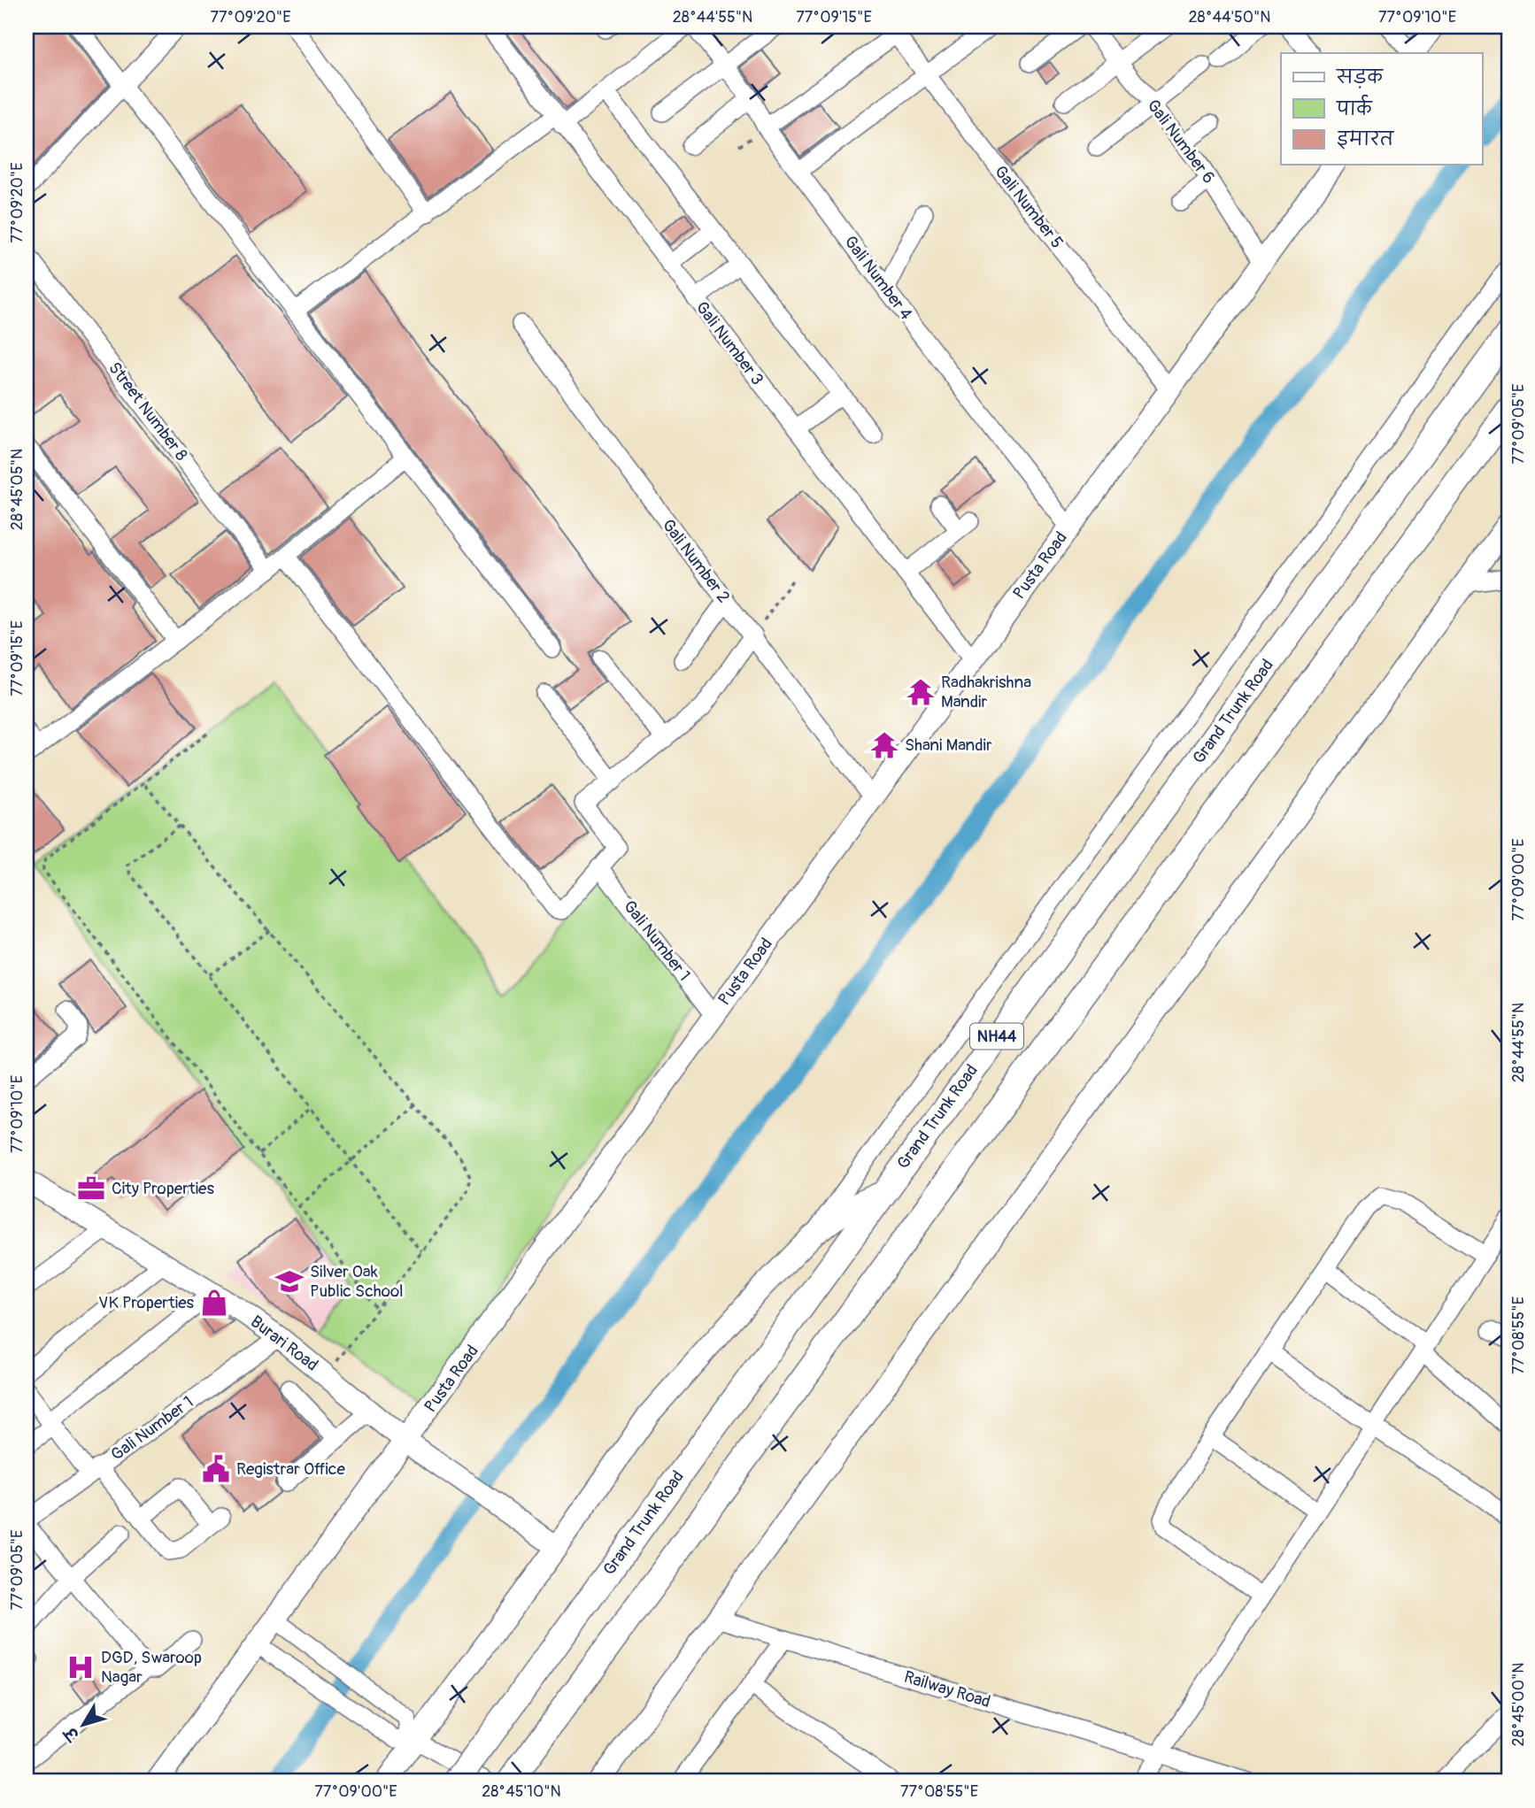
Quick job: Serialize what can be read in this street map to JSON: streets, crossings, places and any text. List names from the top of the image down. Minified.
{"streets":{"highway":["Grand Trunk Road","NH44"],"main road":["Pusta Road","Burari Road"],"street":["Gali Number 6","Gali Number 5","Gali Number 4","Gali Number 3","Street Number 8","Gali Number 2","Gali Number 1","Railway Road"]},"crossings":[["Gali Number 6","Pusta Road"],["Gali Number 5","Pusta Road"],["Gali Number 4","Pusta Road"],["Gali Number 3","Pusta Road"],["Gali Number 2","Pusta Road"],["Pusta Road","Gali Number 1"],["Pusta Road","Burari Road"],["Gali Number 1","Burari Road"]],"places":{"temple":["Radhakrishna Mandir","Shani Mandir"],"office":["City Properties"],"school or university":["Silver Oak Public School"],"shop":["VK Properties"],"public building":["Registrar Office"],"hospital":["DGD, Swaroop Nagar"]},"legend":["सड़क","पार्क","इमारत"],"north":"bottom left","coordinates":["77°09'20\"E","28°44'55\"N","77°09'15\"E","28°44'50\"N","77°09'10\"E","77°09'05\"E","28°45'05\"N","77°09'00\"E","77°08'55\"E","28°45'00\"N","28°45'10\"N"]}
